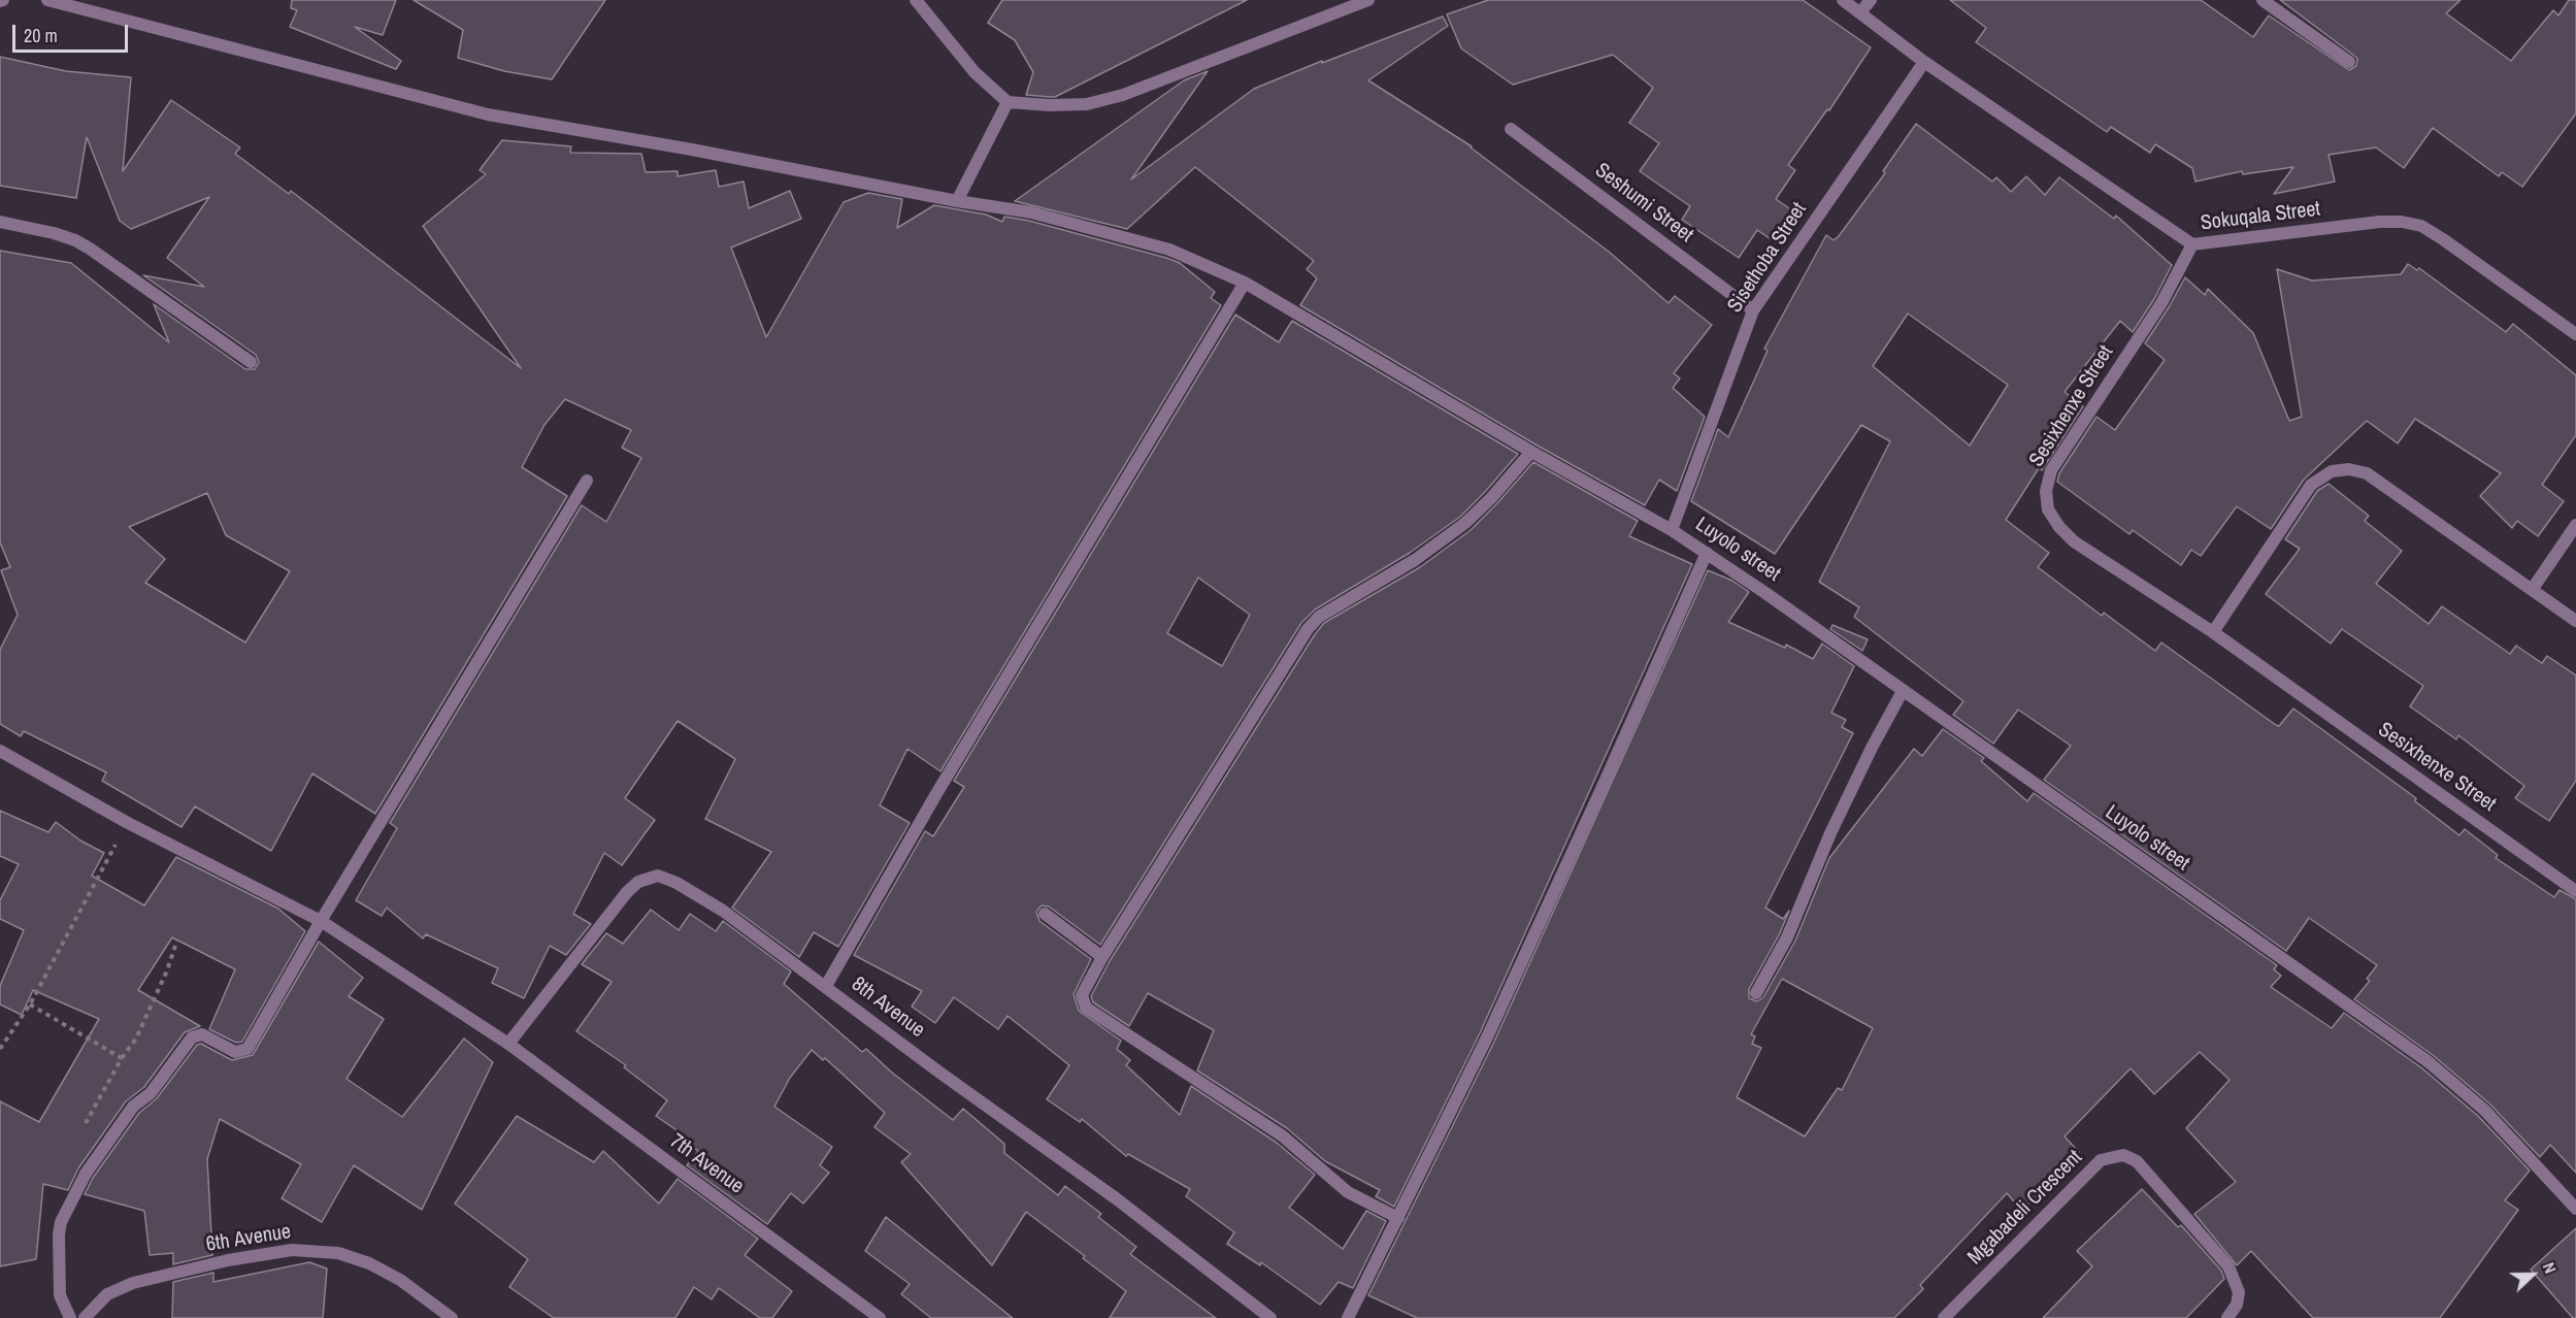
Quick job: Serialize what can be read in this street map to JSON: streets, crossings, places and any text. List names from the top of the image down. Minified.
{"streets":{"street":["Seshumi Street","Sokuqala Street","Sisethoba Street","Sesixhenxe Street","Luyolo street","8th Avenue","7th Avenue","Mgabadeli Crescent","6th Avenue"]},"crossings":[["Seshumi Street","Sisethoba Street"],["Sokuqala Street","Sisethoba Street"],["Sokuqala Street","Sesixhenxe Street"],["Sisethoba Street","Luyolo street"],["8th Avenue","7th Avenue"]],"scale_bar":"20 m","north":"right"}
